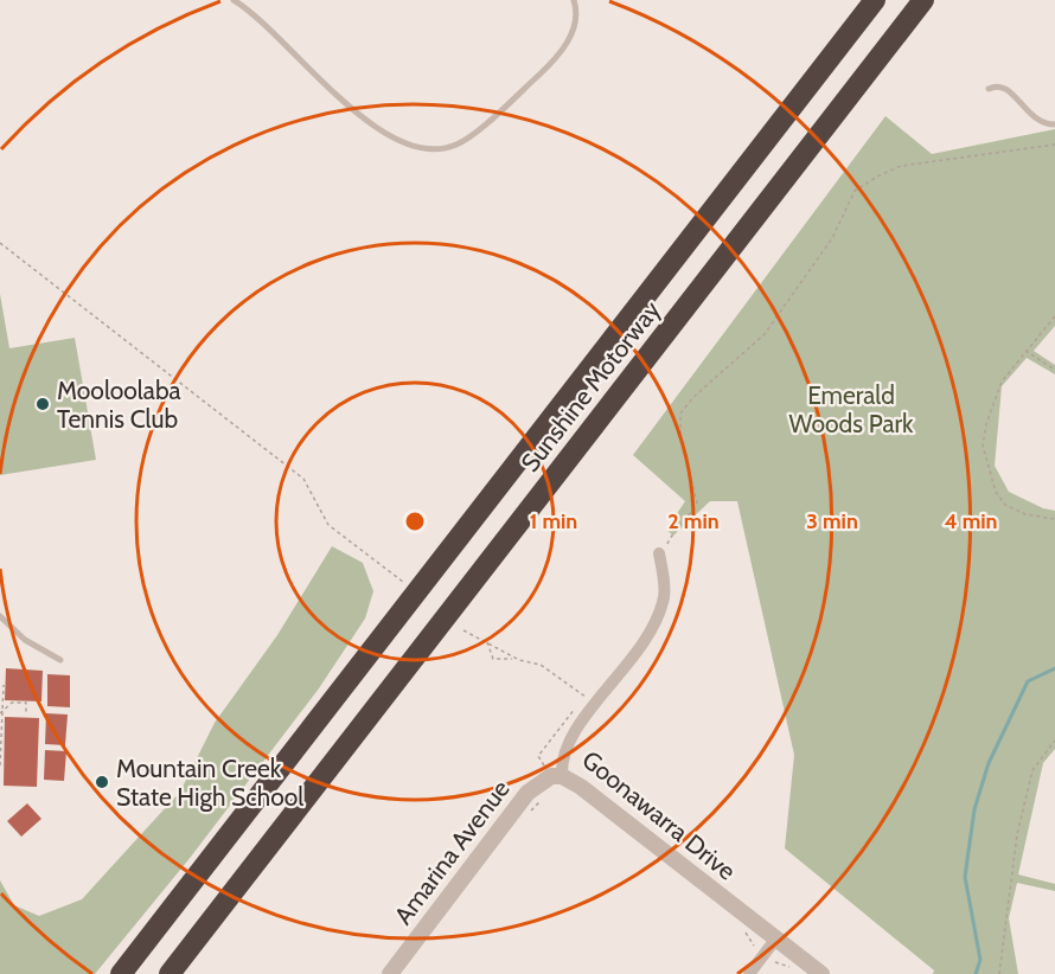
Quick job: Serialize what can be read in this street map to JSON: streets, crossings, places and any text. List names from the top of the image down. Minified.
{"streets":{"highway":["Sunshine Motorway"],"street":["Goonawarra Drive","Amarina Avenue"]},"crossings":[["Goonawarra Drive","Amarina Avenue"]],"parks":["Emerald Woods Park"],"places":["Mooloolaba Tennis Club","Mountain Creek State High School"],"rings":["1 min","2 min","3 min","4 min"]}
